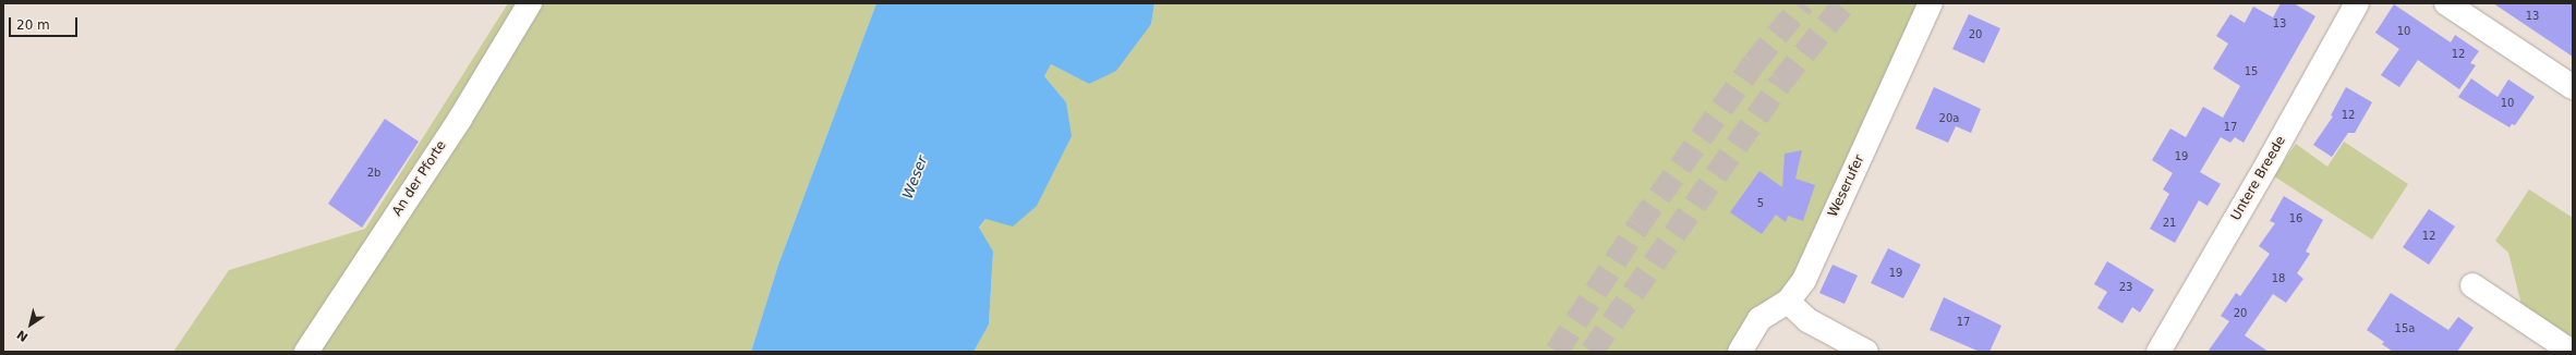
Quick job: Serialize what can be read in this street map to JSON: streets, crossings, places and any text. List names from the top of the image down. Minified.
{"streets":{"street":["An der Pforte","Untere Breede","Weserufer"]},"water":["Weser"],"house_numbers":["13","13","10","20","12","15","10","12","20a","17","19","2b","5","16","21","12","19","18","23","20","17","15a"],"scale_bar":"20 m","north":"bottom left"}
